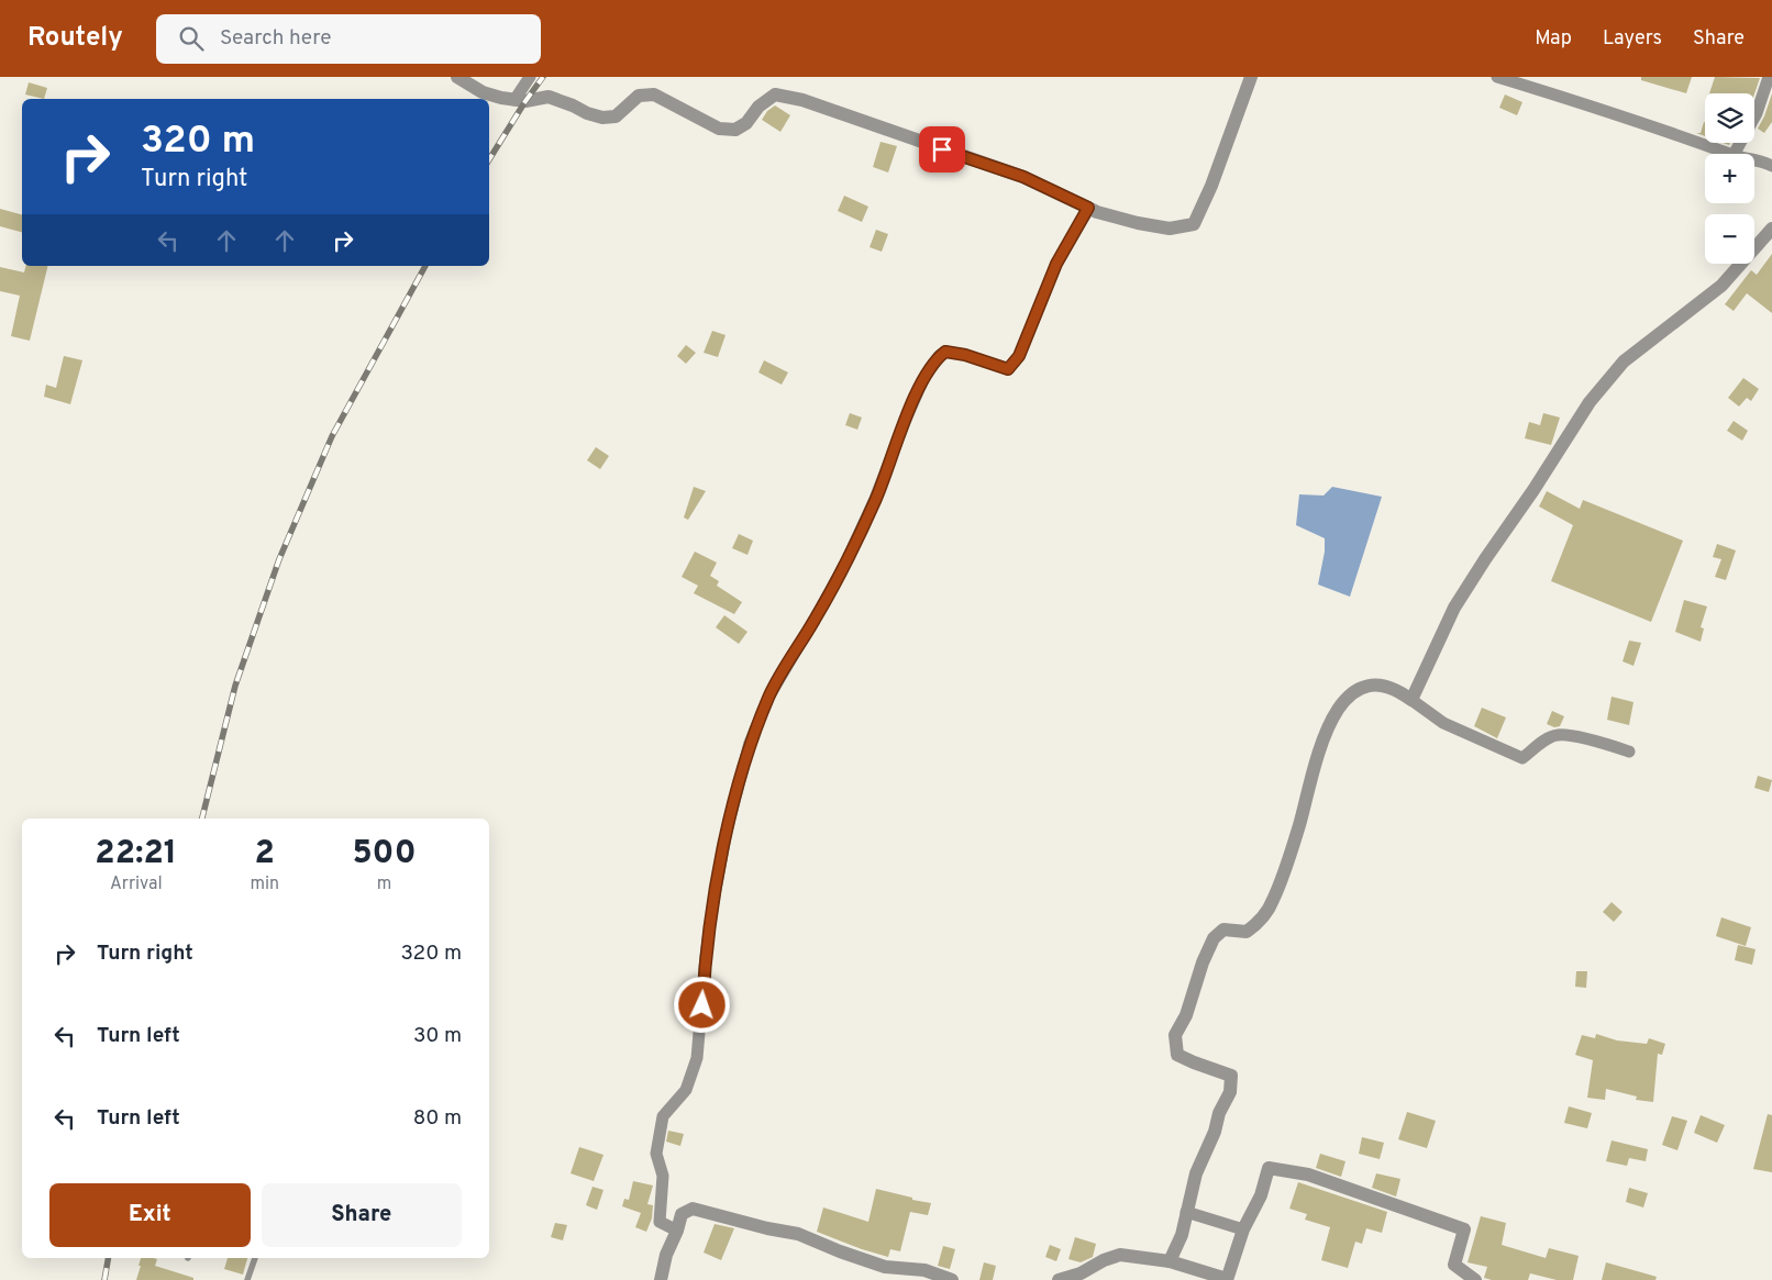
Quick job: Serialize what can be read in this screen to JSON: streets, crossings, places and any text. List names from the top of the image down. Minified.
{"page":{"header":"Routely","search":"Search here","nav":["Map","Layers","Share"],"map_buttons":["+","−"],"turn":["320 m","Turn right"],"eta":["22:21","Arrival","2","min","500","m"],"list":[{"name":"Turn right","value":"320 m"},{"name":"Turn left","value":"30 m"},{"name":"Turn left","value":"80 m"}],"buttons":["Exit","Share"]}}
